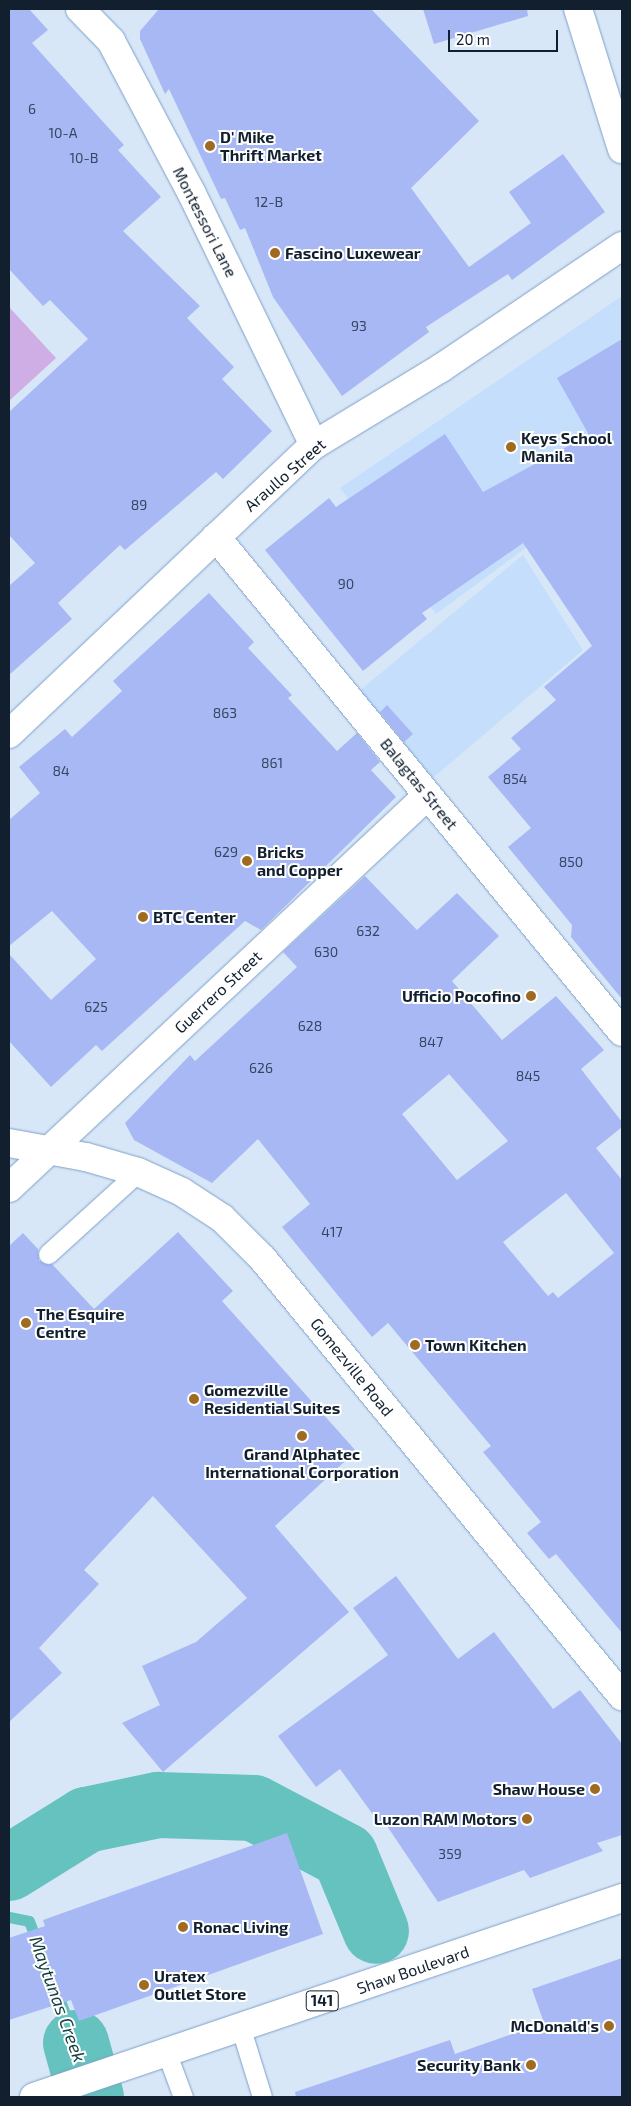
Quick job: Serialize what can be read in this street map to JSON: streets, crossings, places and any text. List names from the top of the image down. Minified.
{"streets":{"street":["Montessori Lane","Araullo Street","Balagtas Street","Guerrero Street","Gomezville Road","Shaw Boulevard","141"]},"crossings":[["Montessori Lane","Araullo Street"],["Araullo Street","Balagtas Street"],["Balagtas Street","Guerrero Street"],["Guerrero Street","Gomezville Road"]],"water":["Maytunas Creek"],"places":["D' Mike Thrift Market","Fascino Luxewear","Keys School Manila","Bricks and Copper","BTC Center","Ufficio Pocofino","The Esquire Centre","Town Kitchen","Gomezville Residential Suites","Grand Alphatec International Corporation","Shaw House","Luzon RAM Motors","Ronac Living","Uratex Outlet Store","McDonald's","Security Bank"],"house_numbers":["6","10-A","10-B","12-B","93","89","90","863","861","84","854","629","850","632","630","625","628","847","626","845","417","359"],"scale_bar":"20 m"}
